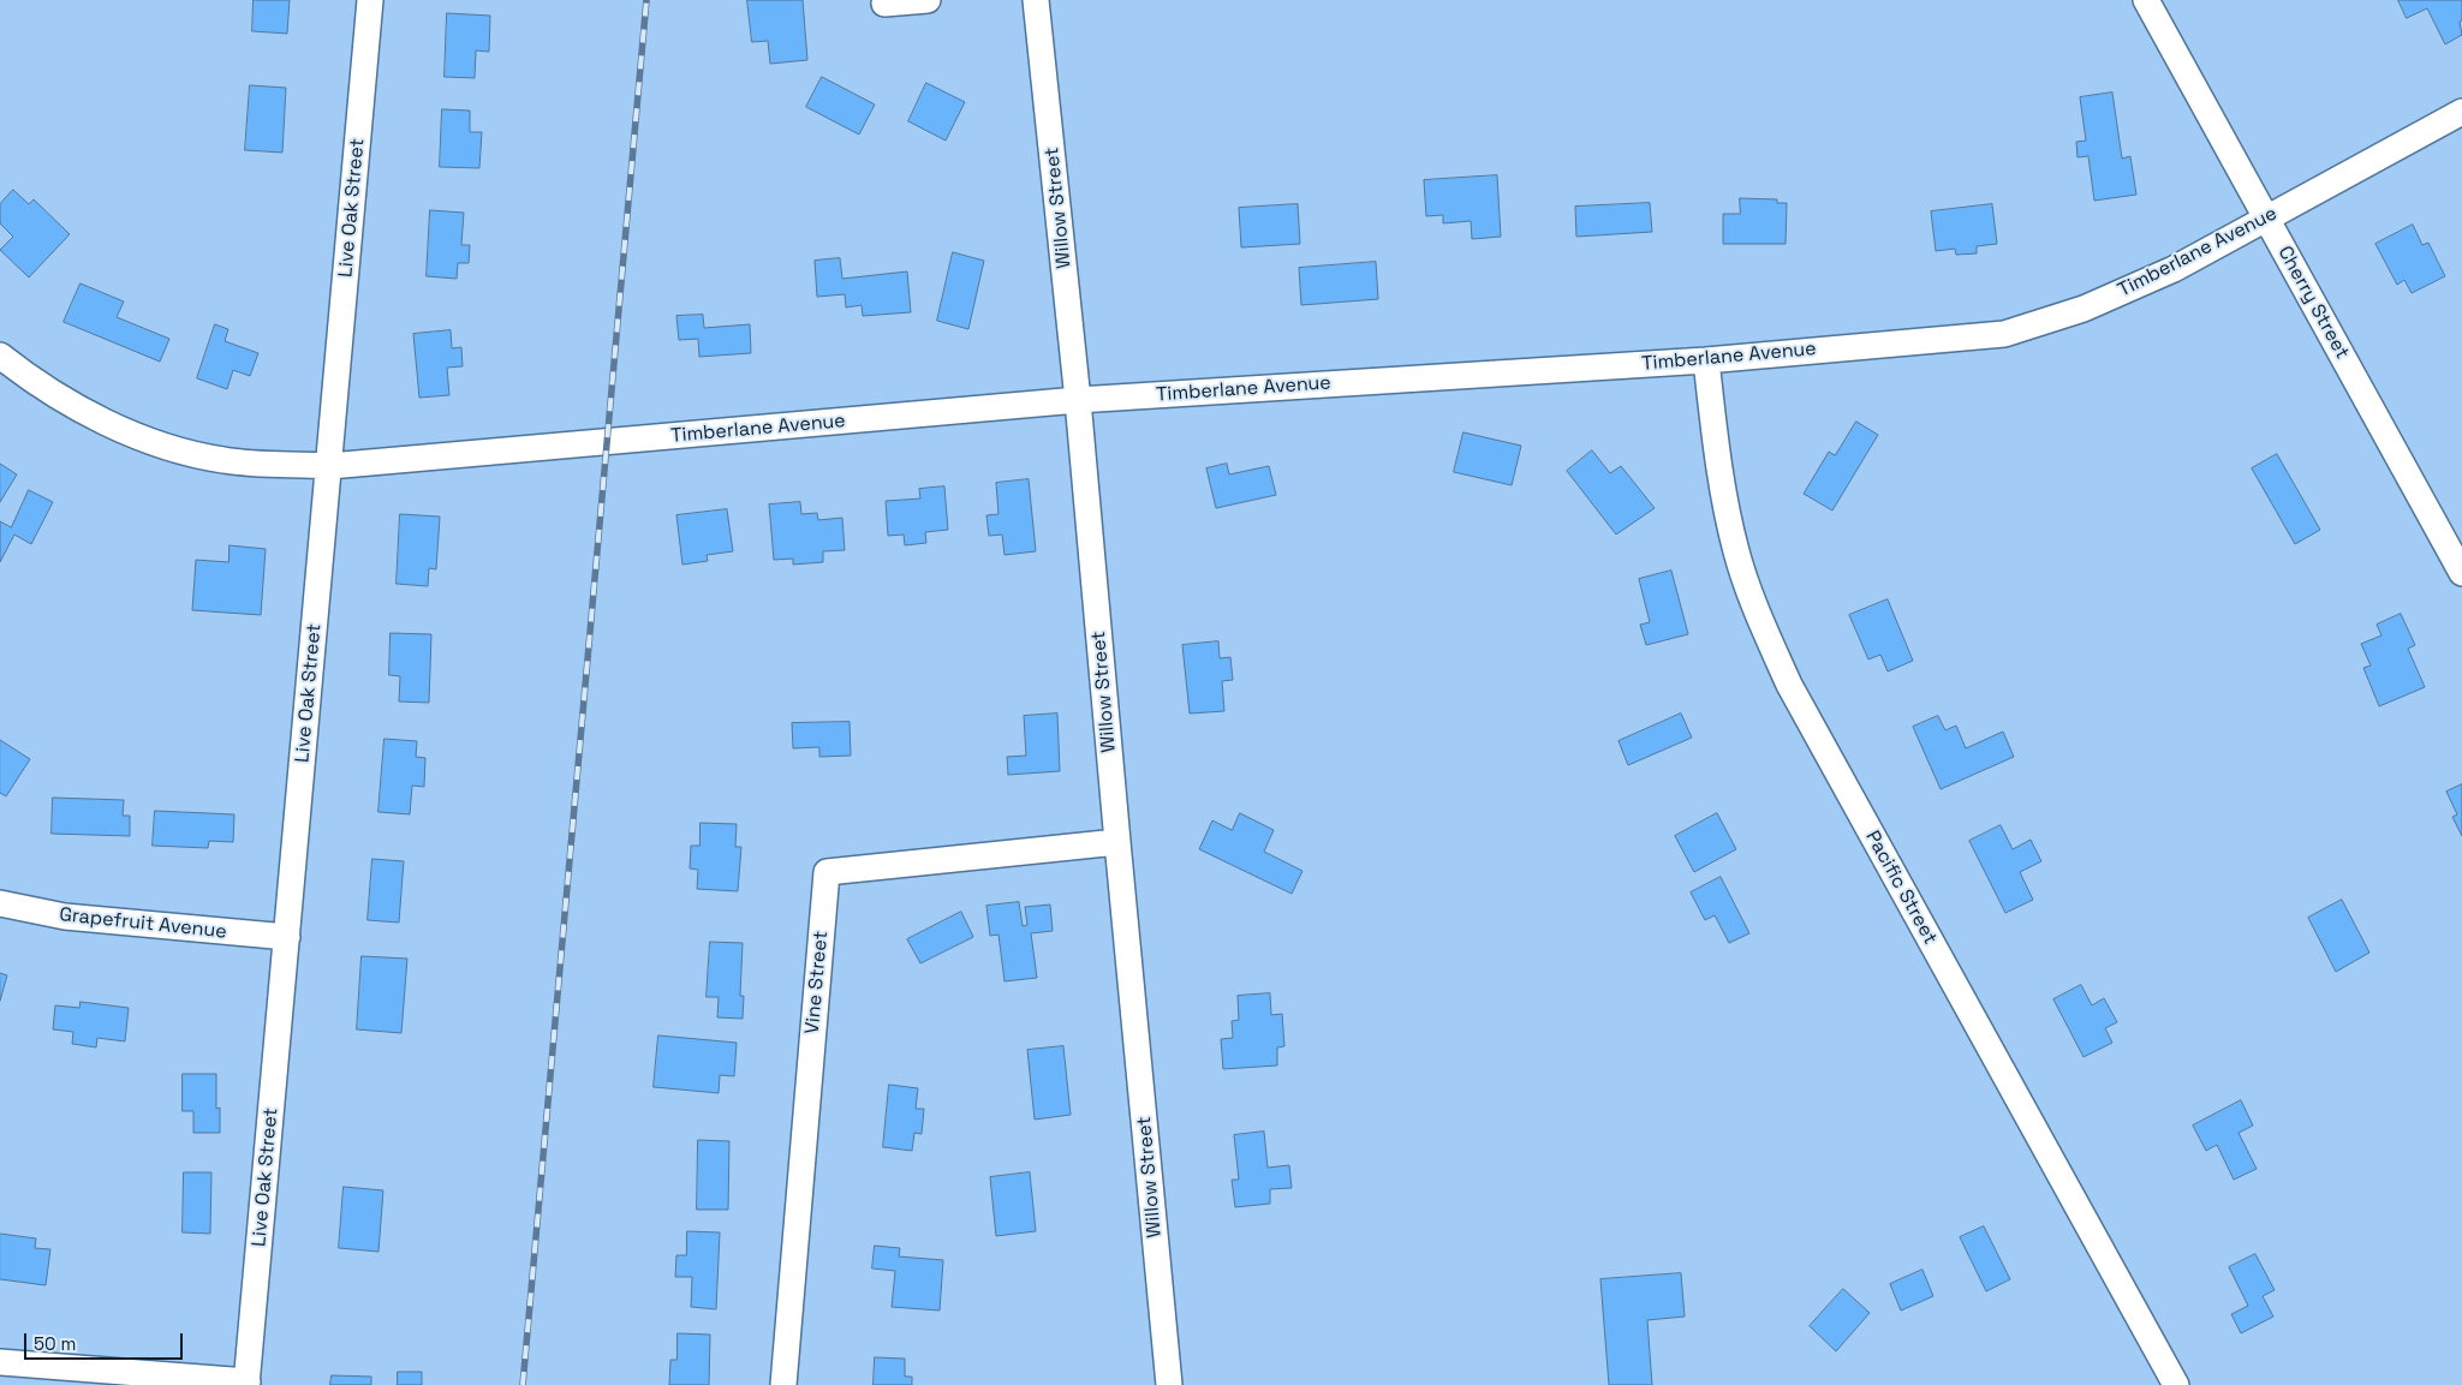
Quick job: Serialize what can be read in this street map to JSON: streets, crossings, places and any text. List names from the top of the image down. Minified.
{"streets":{"street":["Live Oak Street","Willow Street","Timberlane Avenue","Cherry Street","Pacific Street","Grapefruit Avenue","Vine Street"]},"crossings":[["Live Oak Street","Timberlane Avenue"],["Live Oak Street","Grapefruit Avenue"],["Willow Street","Timberlane Avenue"],["Willow Street","Vine Street"],["Timberlane Avenue","Cherry Street"],["Timberlane Avenue","Pacific Street"]],"scale_bar":"50 m"}
